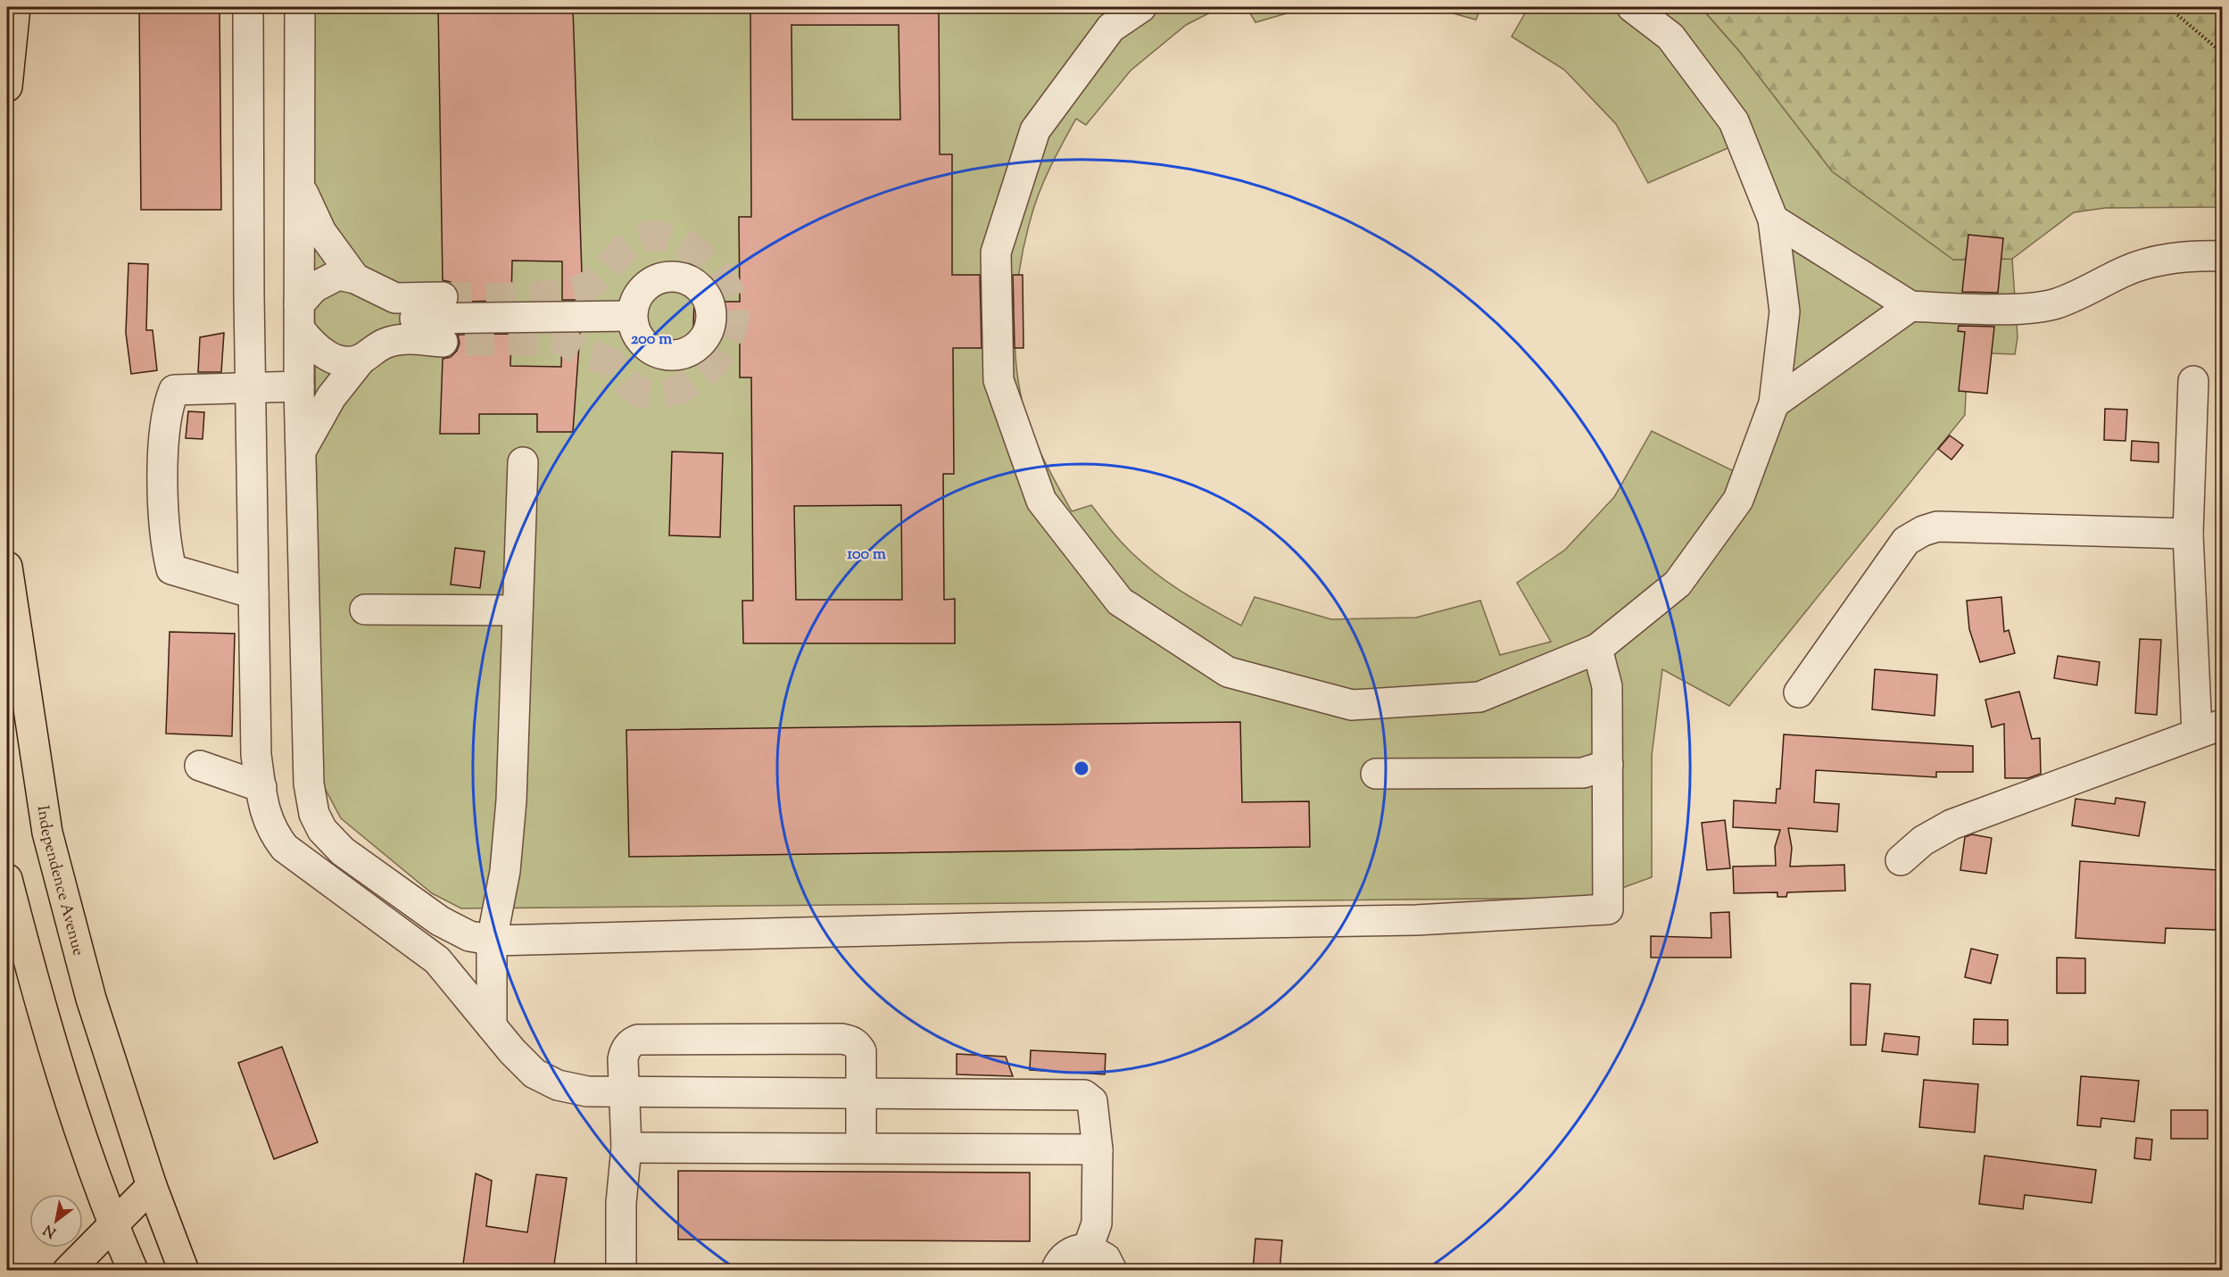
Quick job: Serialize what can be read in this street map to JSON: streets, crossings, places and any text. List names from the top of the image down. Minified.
{"streets":{"main road":["Independence Avenue"]},"north":"bottom left","rings":["200 m","100 m"]}
